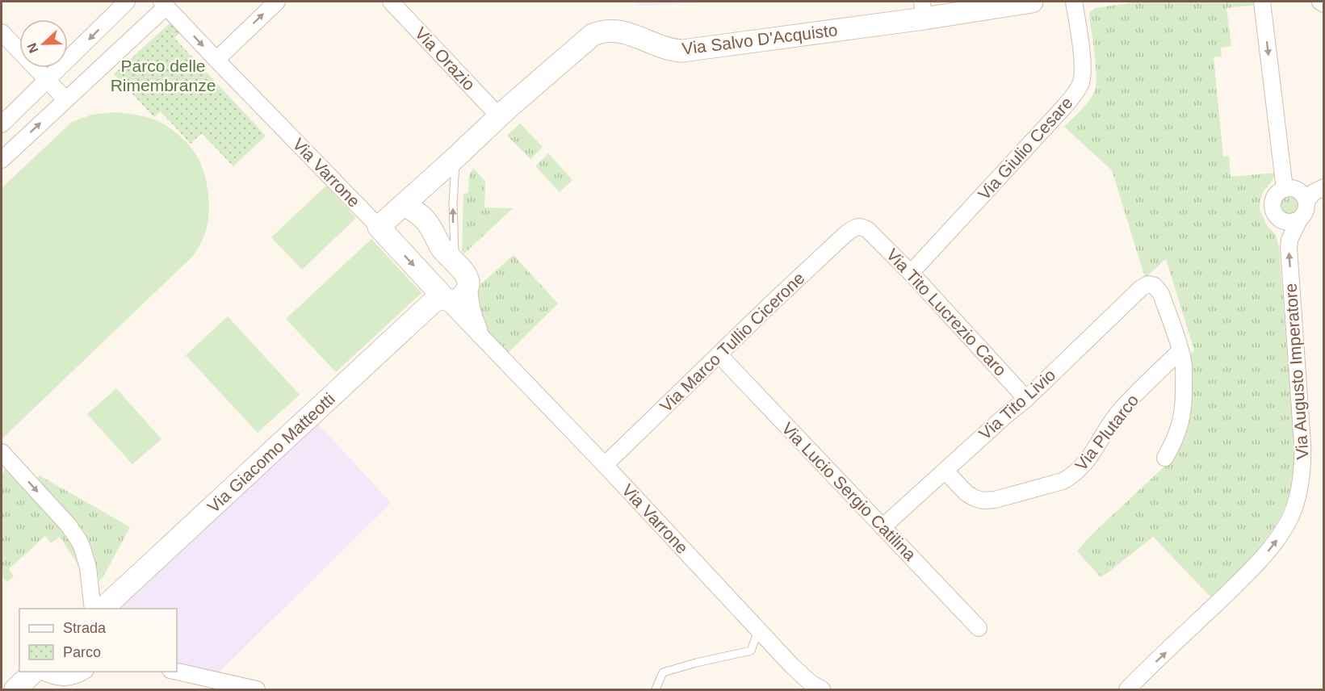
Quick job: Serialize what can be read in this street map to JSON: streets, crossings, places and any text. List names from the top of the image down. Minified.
{"streets":{"street":["Via Salvo D'Acquisto","Via Orazio","Via Giulio Cesare","Via Varrone","Via Tito Lucrezio Caro","Via Marco Tullio Cicerone","Via Augusto Imperatore","Via Tito Livio","Via Plutarco","Via Giacomo Matteotti","Via Lucio Sergio Catilina"]},"crossings":[["Via Salvo D'Acquisto","Via Orazio"],["Via Salvo D'Acquisto","Via Varrone"],["Via Giulio Cesare","Via Tito Lucrezio Caro"],["Via Varrone","Via Marco Tullio Cicerone"],["Via Varrone","Via Giacomo Matteotti"],["Via Tito Lucrezio Caro","Via Marco Tullio Cicerone"],["Via Tito Lucrezio Caro","Via Tito Livio"],["Via Marco Tullio Cicerone","Via Lucio Sergio Catilina"],["Via Tito Livio","Via Plutarco"],["Via Tito Livio","Via Lucio Sergio Catilina"]],"one_way":["Via Augusto Imperatore"],"parks":["Parco delle Rimembranze"],"legend":["Strada","Parco"],"north":"left"}
